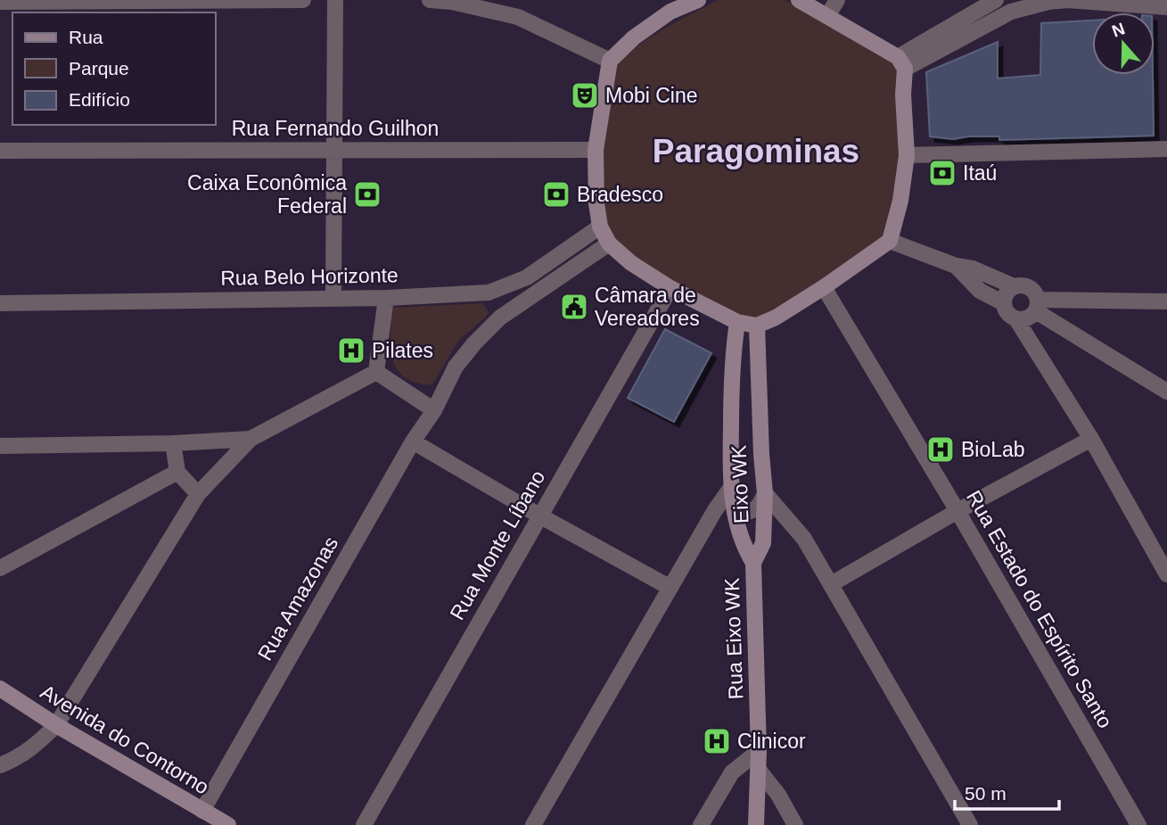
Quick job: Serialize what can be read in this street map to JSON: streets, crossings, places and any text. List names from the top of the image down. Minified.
{"streets":{"street":["Rua Fernando Guilhon","Rua Belo Horizonte","Eixo WK","Rua Monte Líbano","Rua Amazonas","Rua Estado do Espírito Santo","Rua Eixo WK","Avenida do Contorno"]},"crossings":[["Eixo WK","Rua Eixo WK"],["Rua Amazonas","Avenida do Contorno"]],"districts":["Paragominas"],"places":{"theatre":["Mobi Cine"],"bank":["Itaú","Caixa Econômica Federal","Bradesco"],"public building":["Câmara de Vereadores"],"hospital":["Pilates","BioLab","Clinicor"]},"legend":["Rua","Parque","Edifício"],"scale_bar":"50 m","north":"top"}
